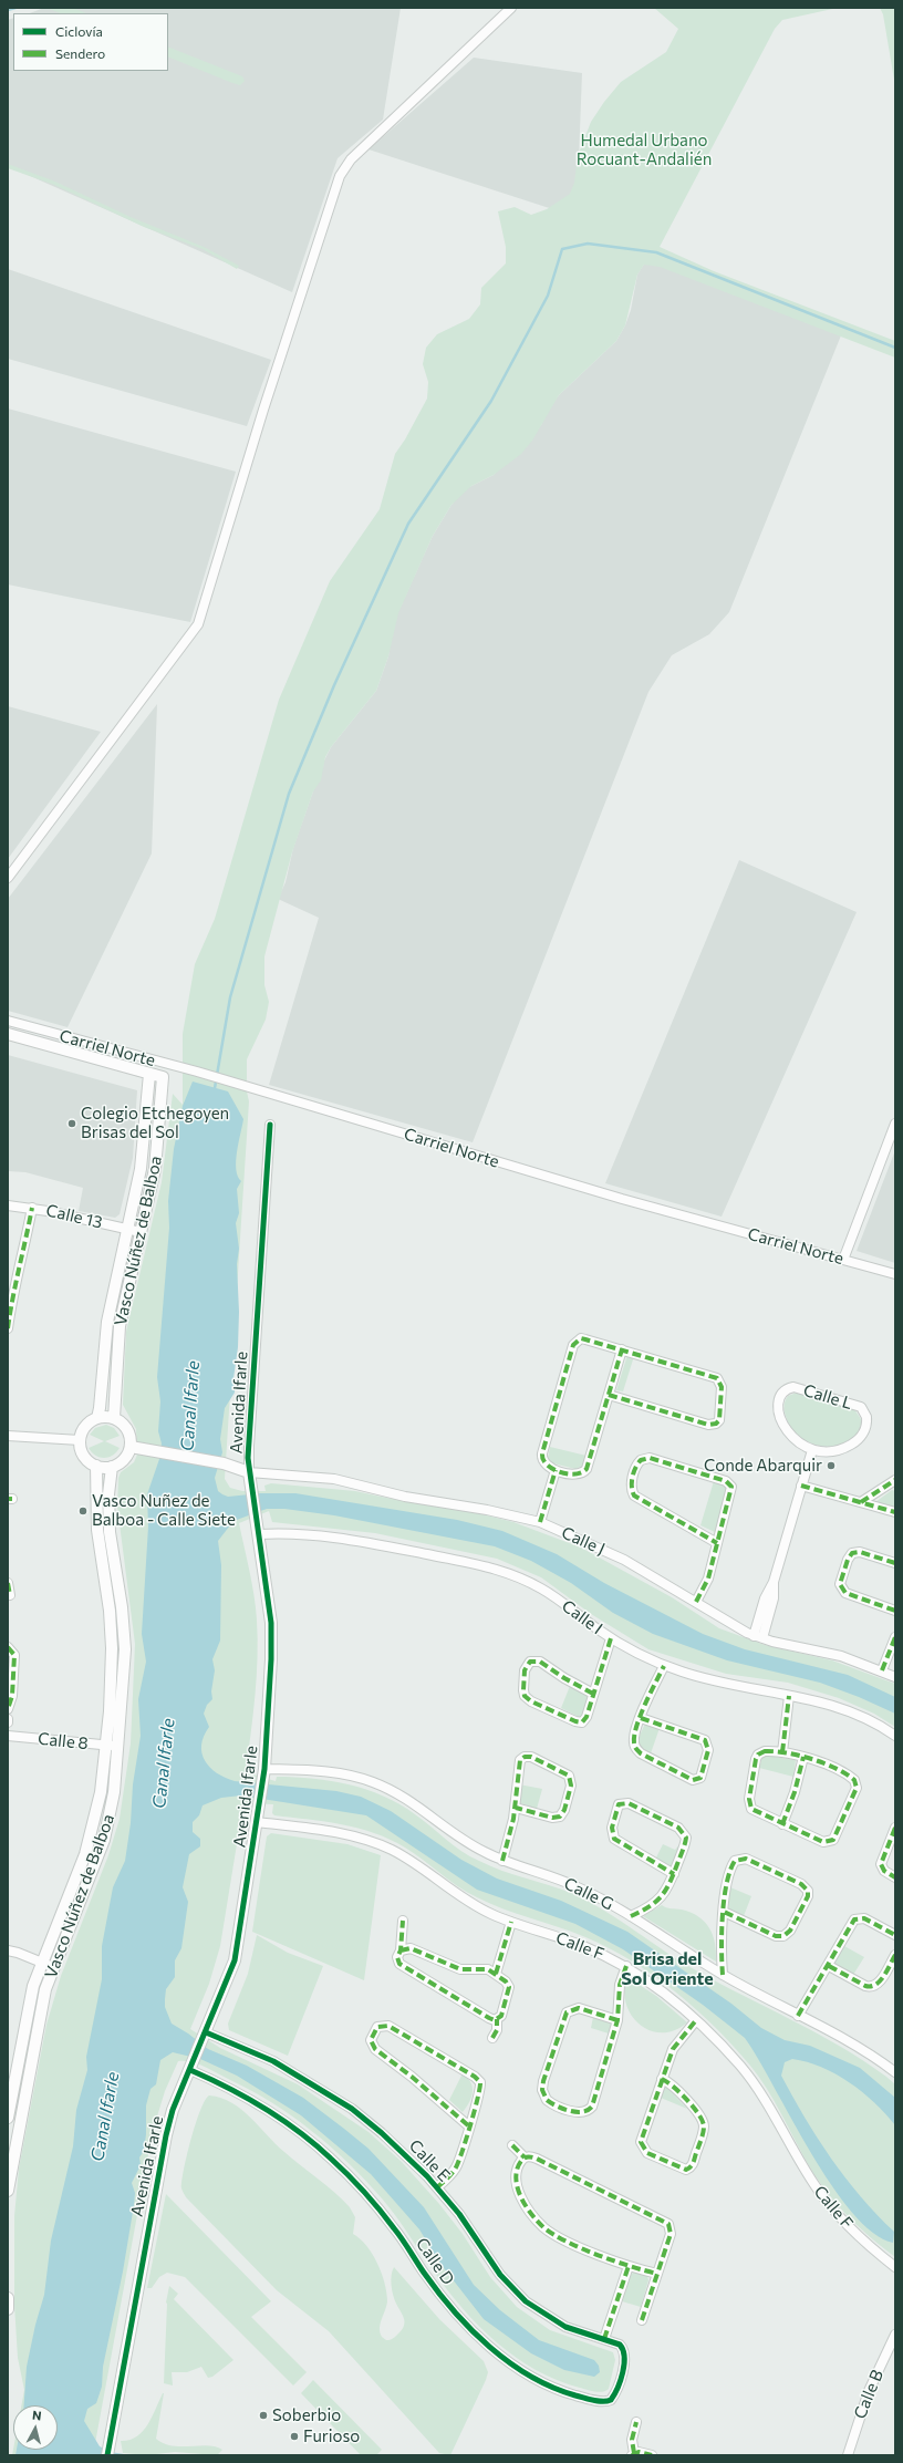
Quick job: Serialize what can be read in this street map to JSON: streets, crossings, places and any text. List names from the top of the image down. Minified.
{"streets":{"street":["Carriel Norte","Calle 13","Vasco Núñez de Balboa","Calle L","Avenida Ifarle","Calle J","Calle I","Calle 8","Calle G","Calle F","Calle E","Calle D","Calle B"]},"crossings":[["Carriel Norte","Vasco Núñez de Balboa"],["Calle 13","Vasco Núñez de Balboa"],["Vasco Núñez de Balboa","Calle 8"],["Avenida Ifarle","Calle J"],["Avenida Ifarle","Calle I"],["Avenida Ifarle","Calle G"],["Avenida Ifarle","Calle F"],["Avenida Ifarle","Calle E"],["Avenida Ifarle","Calle D"],["Calle E","Calle D"]],"districts":["Brisa del Sol Oriente"],"water":["Canal Ifarle"],"parks":["Humedal Urbano Rocuant-Andalién"],"places":["Colegio Etchegoyen Brisas del Sol","Conde Abarquir","Vasco Nuñez de Balboa - Calle Siete","Soberbio","Furioso"],"legend":["Ciclovía","Sendero"],"north":"top"}
